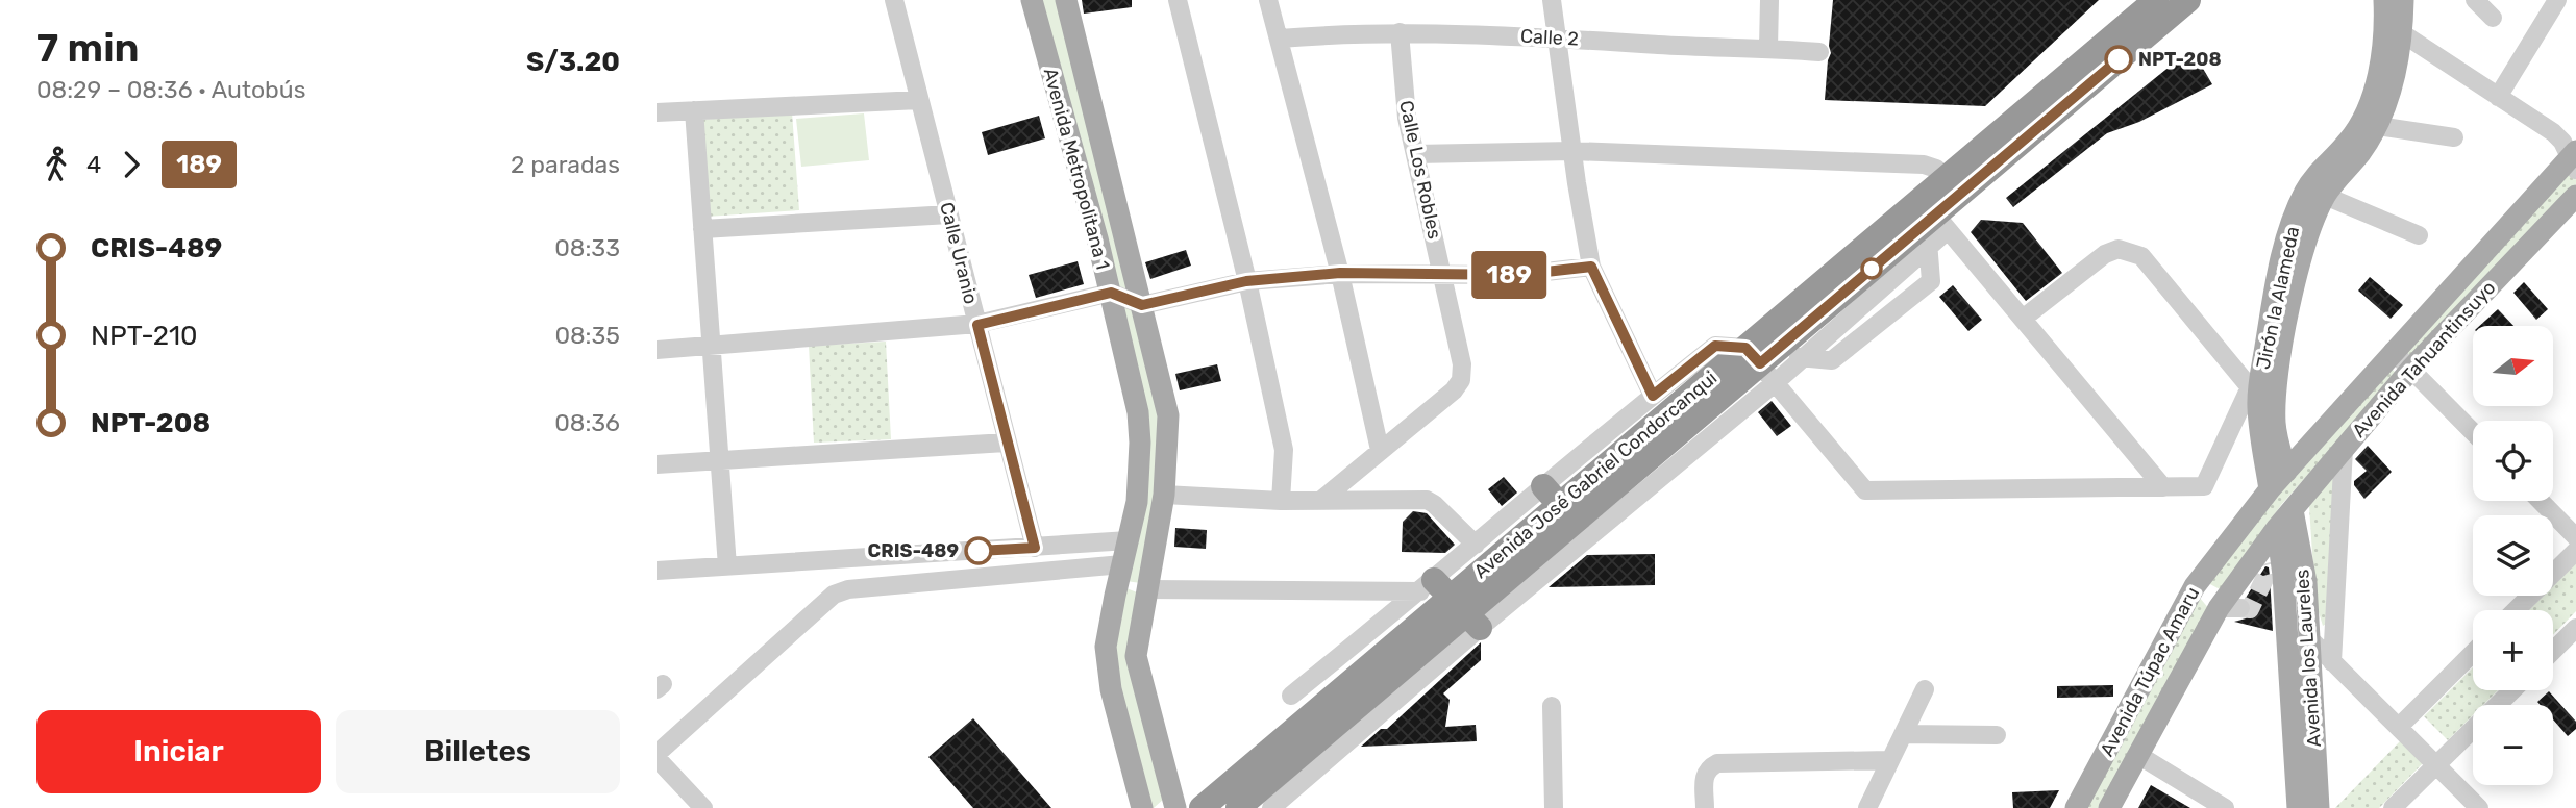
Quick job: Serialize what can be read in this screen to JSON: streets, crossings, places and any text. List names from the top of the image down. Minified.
{"streets":{"highway":["Avenida José Gabriel Condorcanqui"],"main road":["Avenida Metropolitana 1","Jirón la Alameda","Avenida Tahuantinsuyo","Avenida los Laureles","Avenida Túpac Amaru"],"street":["Calle 2","Calle Los Robles","Calle Uranio"]},"crossings":[["Calle 2","Calle Los Robles"],["Jirón la Alameda","Avenida Tahuantinsuyo"],["Jirón la Alameda","Avenida Túpac Amaru"],["Avenida Tahuantinsuyo","Avenida los Laureles"],["Avenida Tahuantinsuyo","Avenida Túpac Amaru"],["Avenida los Laureles","Avenida Túpac Amaru"]],"places":["NPT-208","CRIS-489"],"lines":["bus line 189"],"north":"right","page":{"heading":["7 min","08:29 – 08:36 · Autobús","S/3.20"],"on_map":"189","legs":["4","189","2 paradas"],"list":[{"name":"CRIS-489","value":"08:33"},{"name":"NPT-210","value":"08:35"},{"name":"NPT-208","value":"08:36"}],"map_buttons":["+","−"],"buttons":["Iniciar","Billetes"]}}
